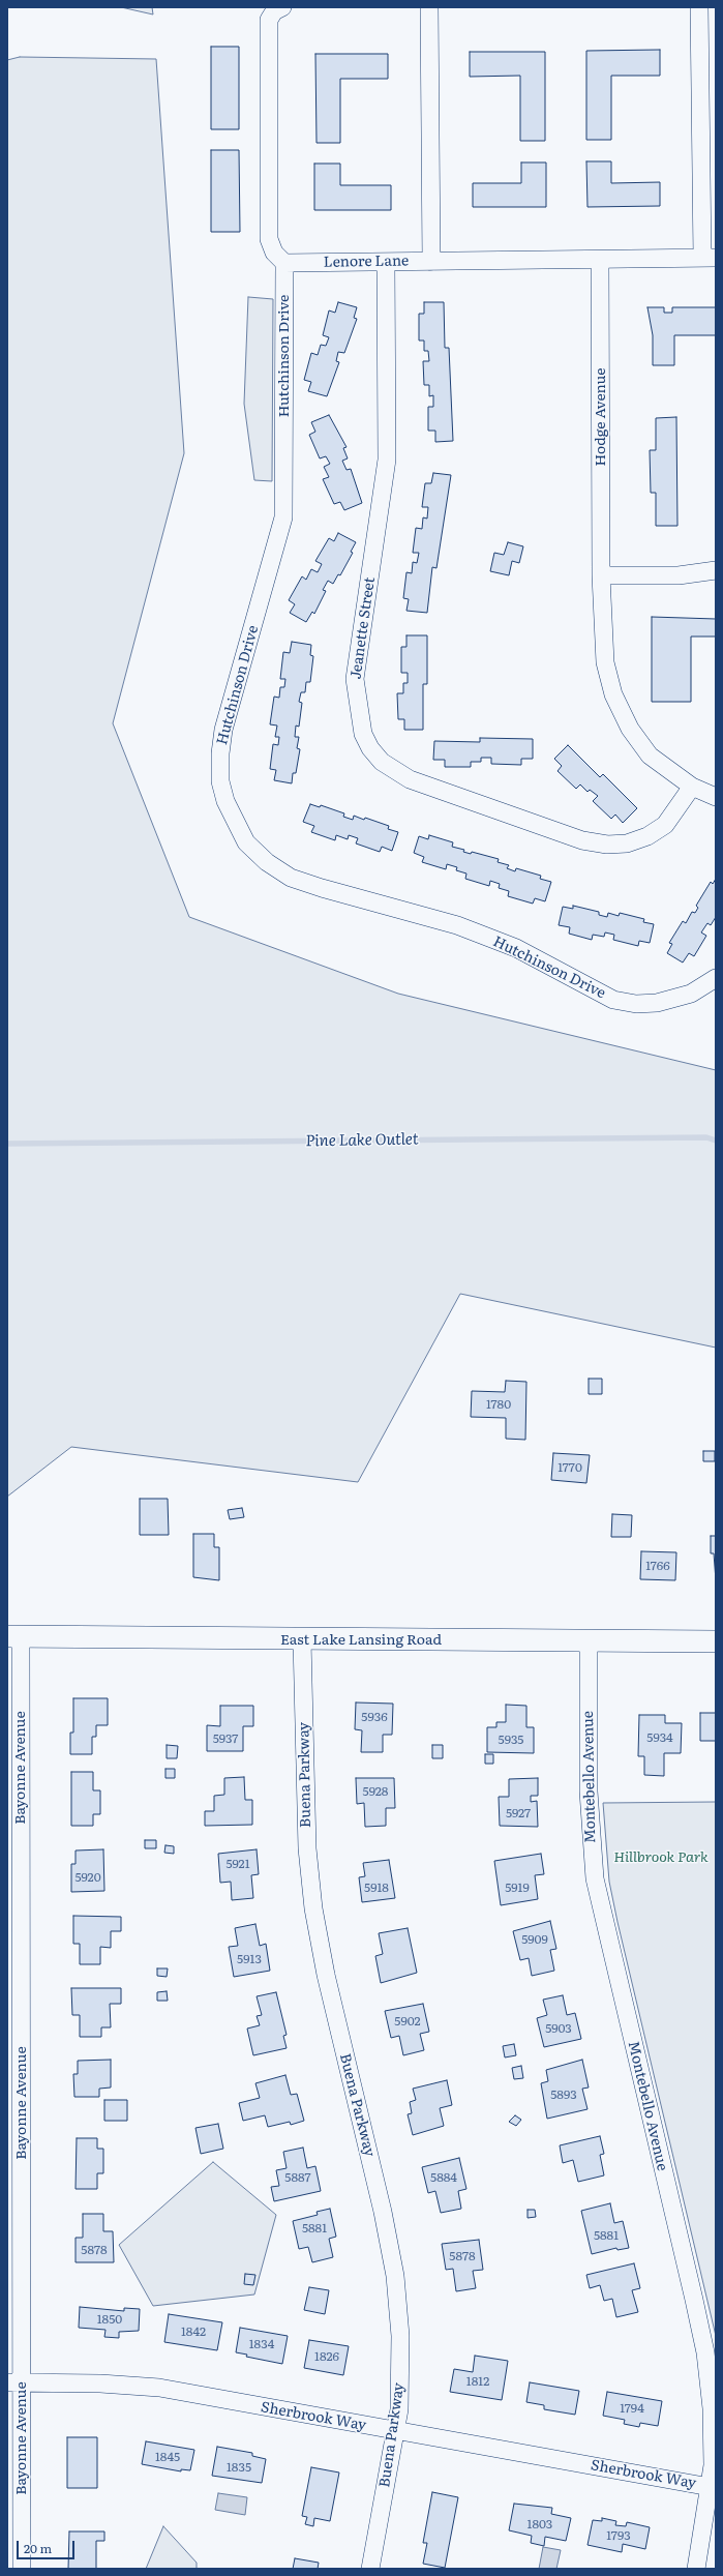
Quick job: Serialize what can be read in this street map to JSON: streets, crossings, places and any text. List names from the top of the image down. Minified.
{"streets":{"street":["Lenore Lane","Hutchinson Drive","Hodge Avenue","Jeanette Street","East Lake Lansing Road","Bayonne Avenue","Buena Parkway","Montebello Avenue","Sherbrook Way"]},"crossings":[["Lenore Lane","Hutchinson Drive"],["Lenore Lane","Hodge Avenue"],["Lenore Lane","Jeanette Street"],["Hodge Avenue","Jeanette Street"],["East Lake Lansing Road","Bayonne Avenue"],["East Lake Lansing Road","Buena Parkway"],["East Lake Lansing Road","Montebello Avenue"],["Bayonne Avenue","Sherbrook Way"],["Buena Parkway","Sherbrook Way"],["Montebello Avenue","Sherbrook Way"]],"water":["Pine Lake Outlet"],"parks":["Hillbrook Park"],"house_numbers":["1780","1770","1766","5936","5934","5937","5935","5928","5927","5921","5920","5918","5919","5909","5913","5902","5903","5893","5887","5884","5881","5881","5878","5878","1850","1842","1834","1826","1812","1794","1845","1835","1803","1793"],"scale_bar":"20 m"}
